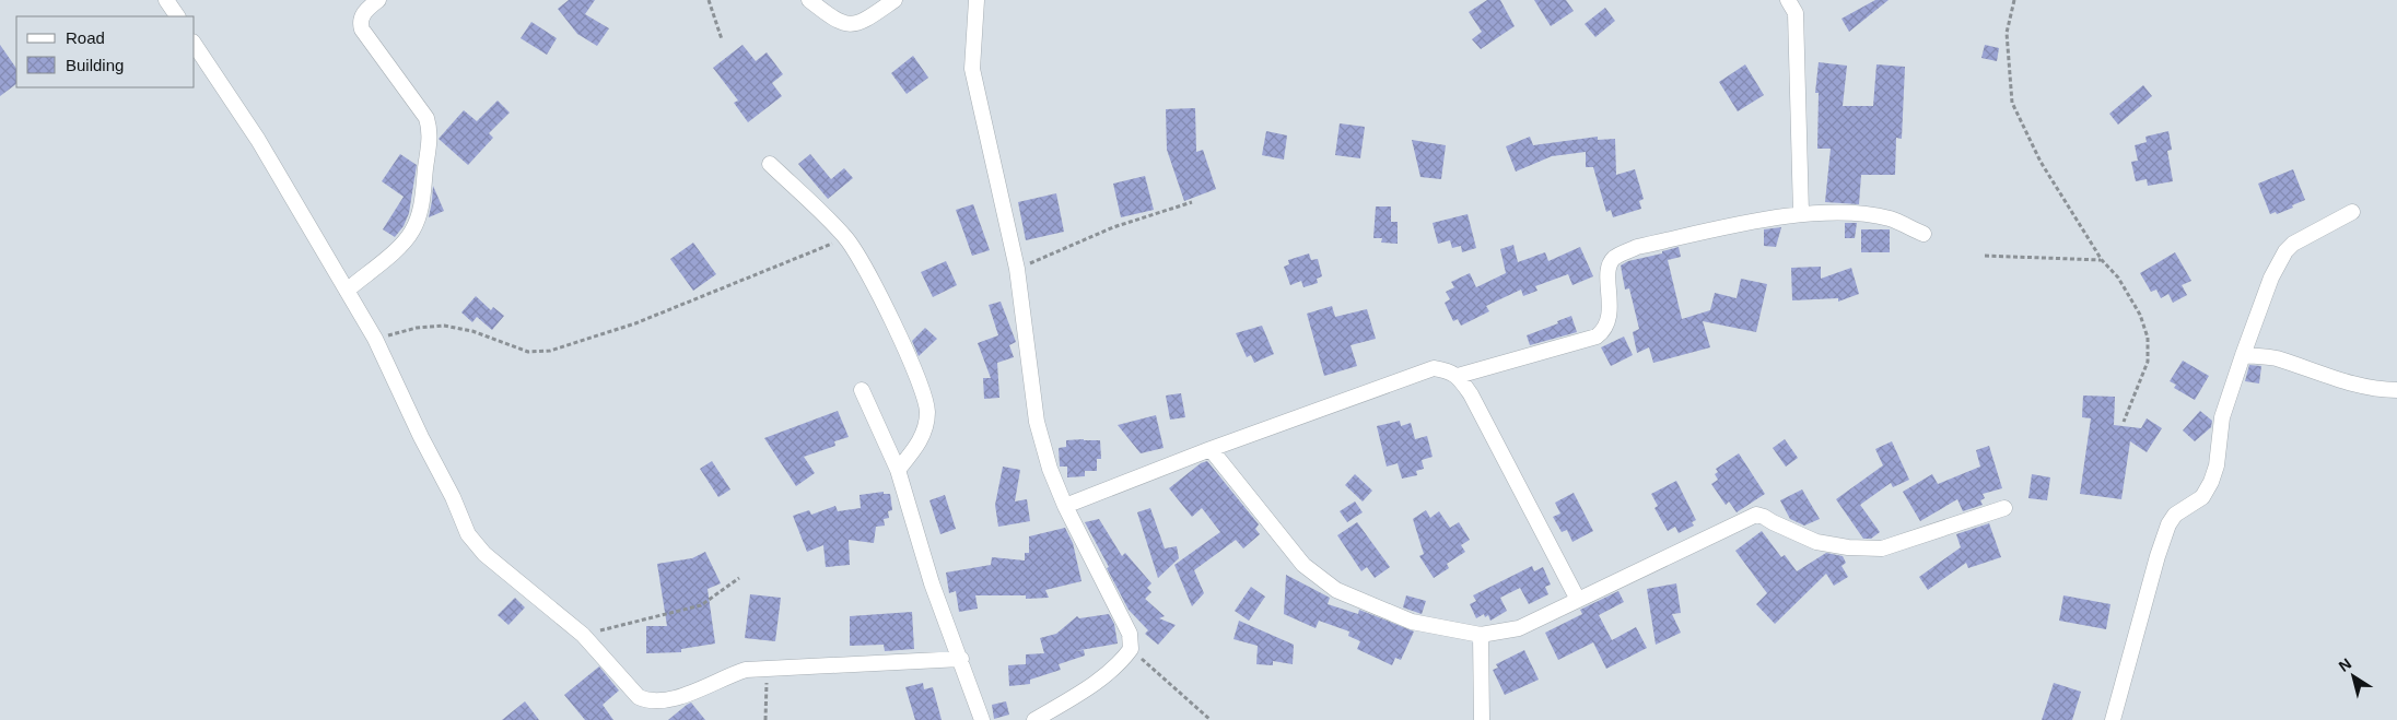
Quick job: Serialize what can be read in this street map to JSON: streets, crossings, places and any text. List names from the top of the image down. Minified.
{"legend":["Road","Building"],"north":"top left"}
